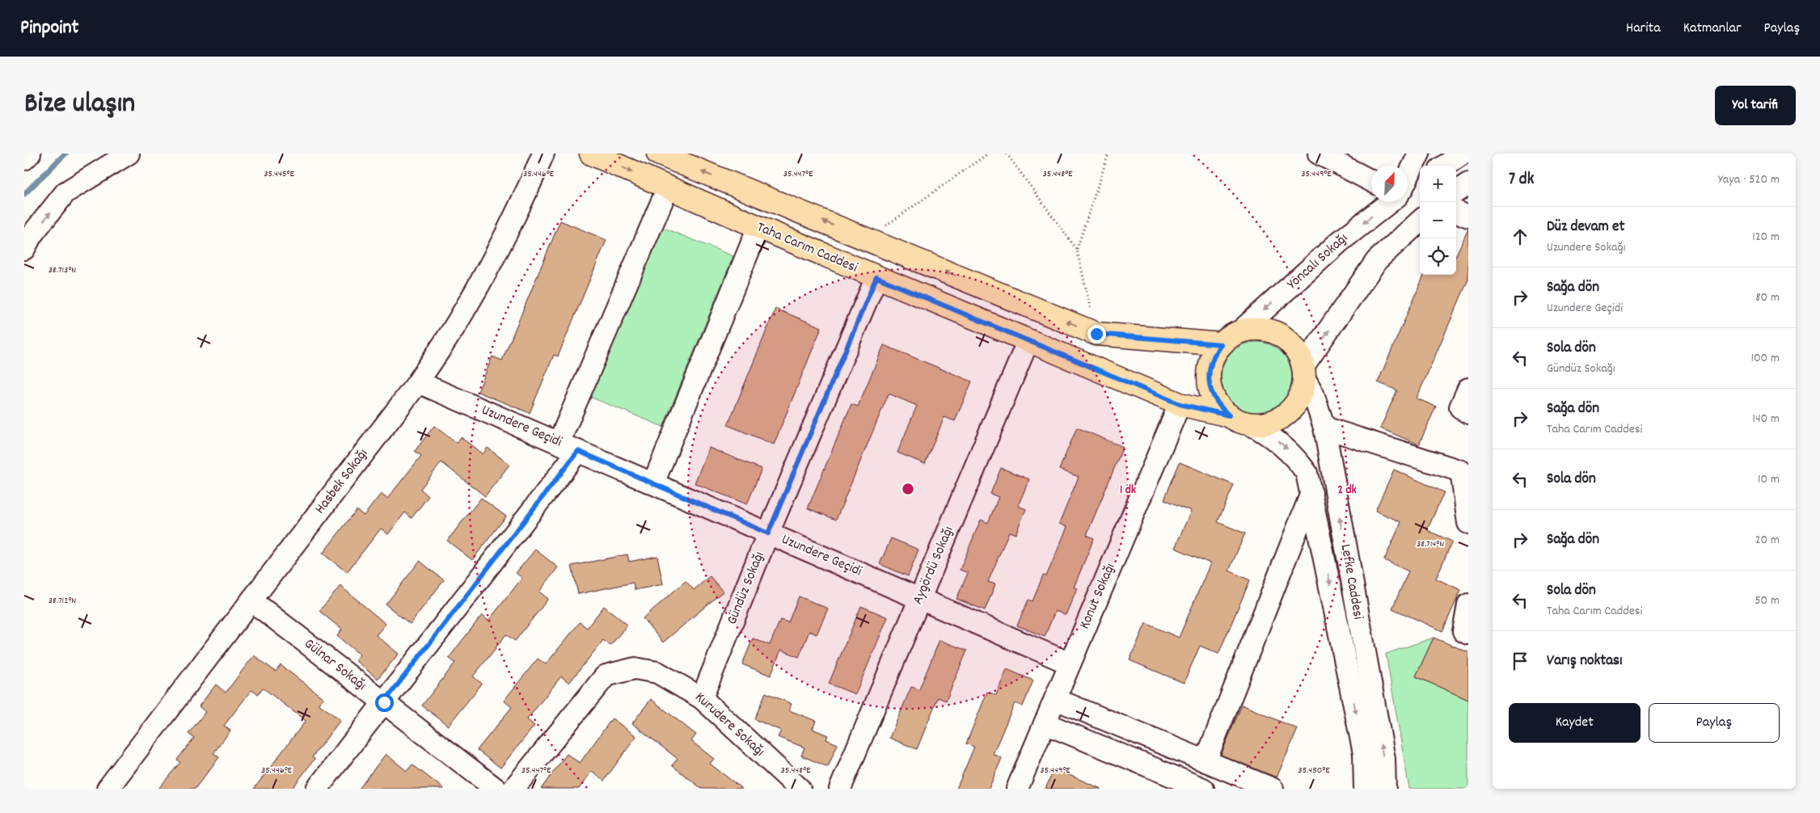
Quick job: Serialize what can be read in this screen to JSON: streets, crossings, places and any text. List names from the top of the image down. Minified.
{"streets":{"main road":["Taha Carım Caddesi"],"street":["Yoncalı Sokağı","Uzundere Geçidi","Hasbek Sokağı","Aygördü Sokağı","Lefke Caddesi","Gündüz Sokağı","Konut Sokağı","Gülnar Sokağı","Kurudere Sokağı"]},"crossings":[["Taha Carım Caddesi","Yoncalı Sokağı"],["Taha Carım Caddesi","Aygördü Sokağı"],["Taha Carım Caddesi","Lefke Caddesi"],["Taha Carım Caddesi","Gündüz Sokağı"],["Taha Carım Caddesi","Konut Sokağı"],["Yoncalı Sokağı","Lefke Caddesi"],["Uzundere Geçidi","Hasbek Sokağı"],["Uzundere Geçidi","Aygördü Sokağı"],["Uzundere Geçidi","Gündüz Sokağı"],["Uzundere Geçidi","Konut Sokağı"],["Hasbek Sokağı","Gülnar Sokağı"],["Gündüz Sokağı","Kurudere Sokağı"]],"north":"top right","page":{"header":"Pinpoint","nav":["Harita","Katmanlar","Paylaş"],"title":"Bize ulaşın","buttons":["Yol tarifi",["Kaydet","Paylaş"]],"heading":["7 dk","Yaya · 520 m"],"map_buttons":["+","−"],"list":[["Düz devam et","Uzundere Sokağı","120 m"],["Sağa dön","Uzundere Geçidi","80 m"],["Sola dön","Gündüz Sokağı","100 m"],["Sağa dön","Taha Carım Caddesi","140 m"],["Sola dön","10 m"],["Sağa dön","20 m"],["Sola dön","Taha Carım Caddesi","50 m"],"Varış noktası"]},"coordinates":["35.445°E","35.446°E","35.447°E","35.448°E","35.449°E","38.713°N","38.714°N","38.712°N","35.450°E"],"rings":["1 dk","2 dk"]}
